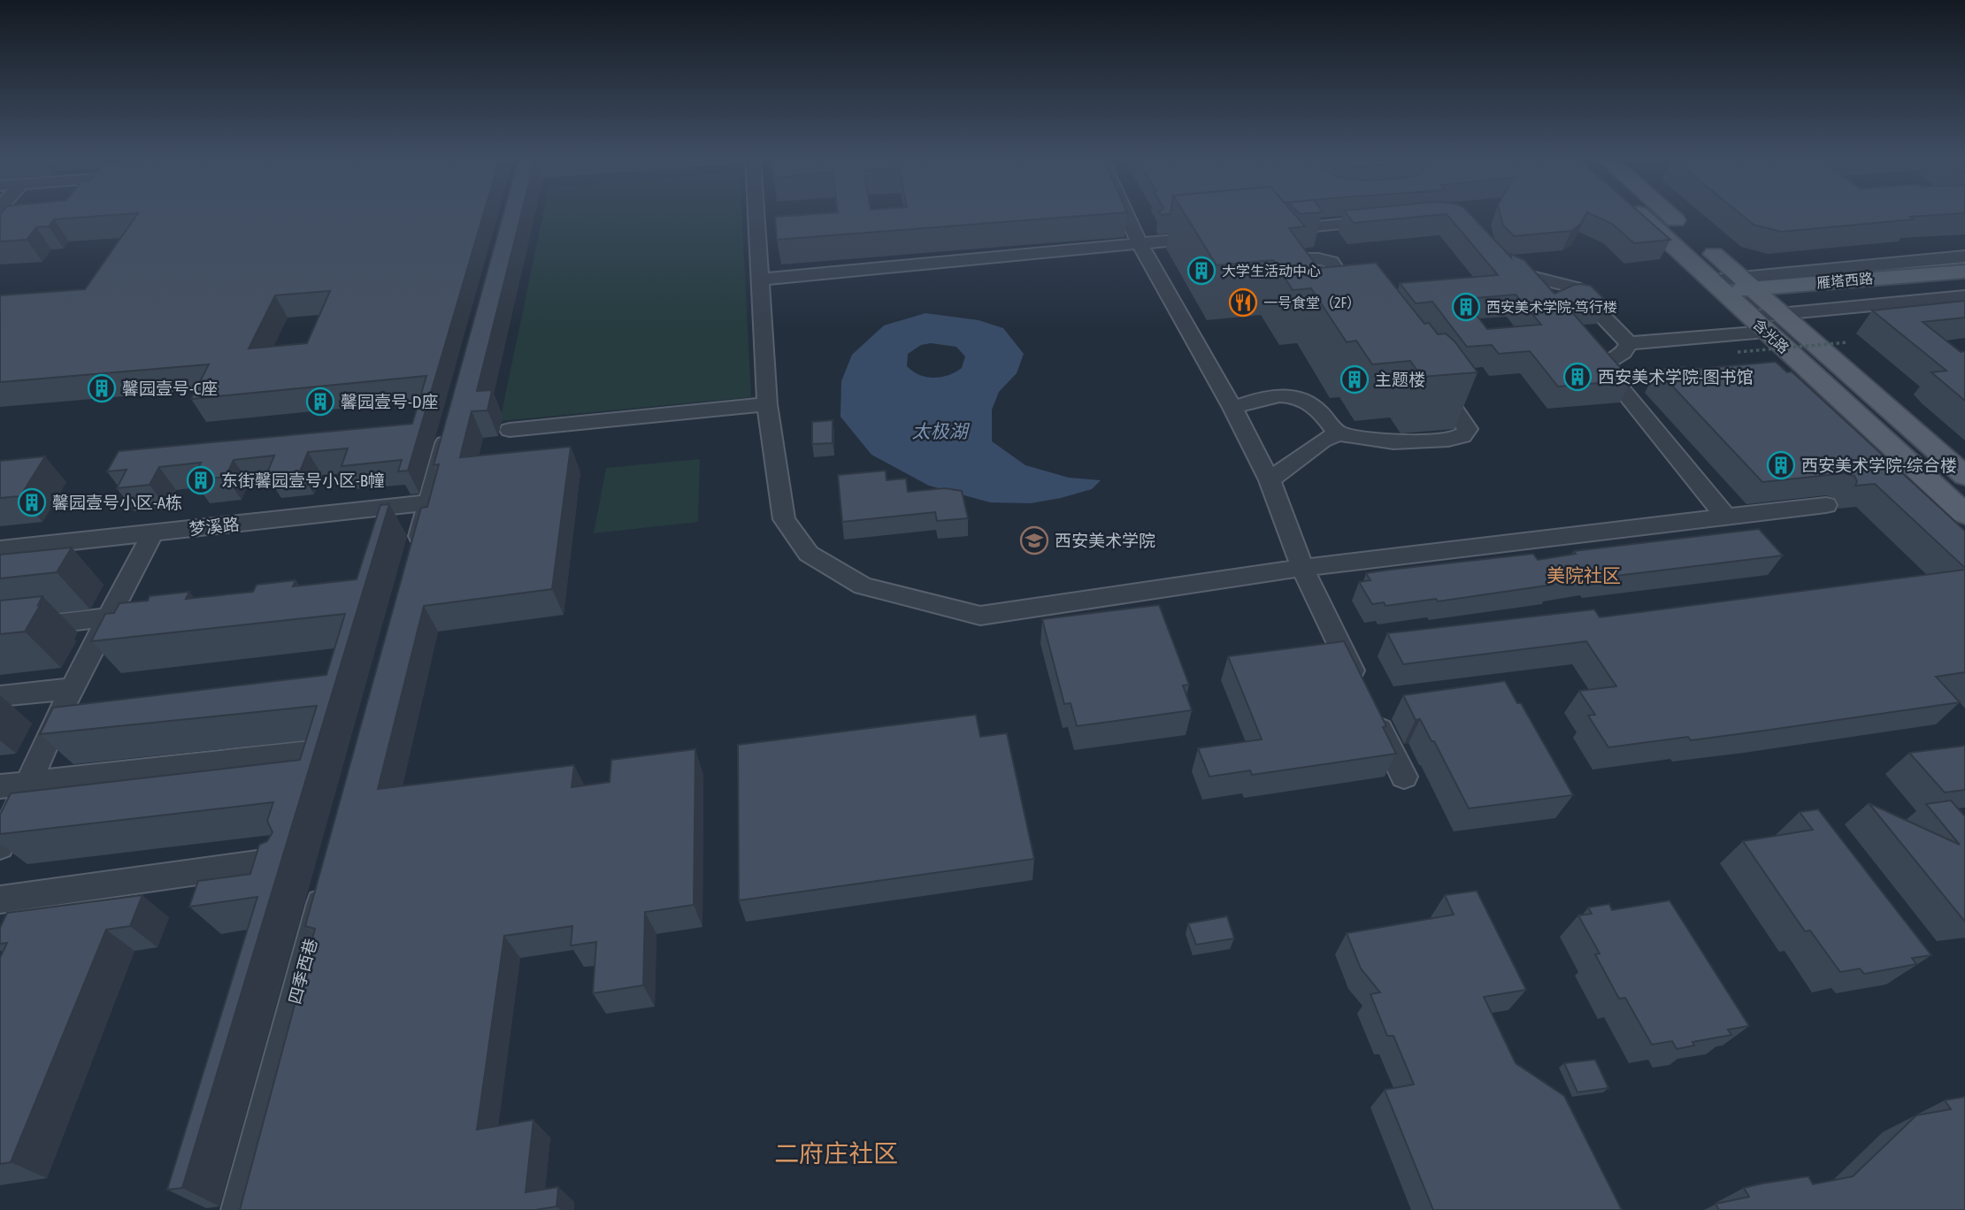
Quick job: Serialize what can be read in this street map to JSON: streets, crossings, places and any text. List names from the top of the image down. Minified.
{"streets":{"main road":["雁塔西路","含光路"],"street":["梦溪路","四季西巷"]},"crossings":[["雁塔西路","含光路"]],"districts":["美院社区","二府庄社区"],"water":["太极湖"],"places":{"building":["大学生活动中心","西安美术学院-笃行楼","西安美术学院-图书馆","主题楼","馨园壹号-C座","馨园壹号-D座","西安美术学院-综合楼","东街馨园壹号小区-B幢","馨园壹号小区-A栋"],"restaurant":["一号食堂（2F）"],"school or university":["西安美术学院"]}}
